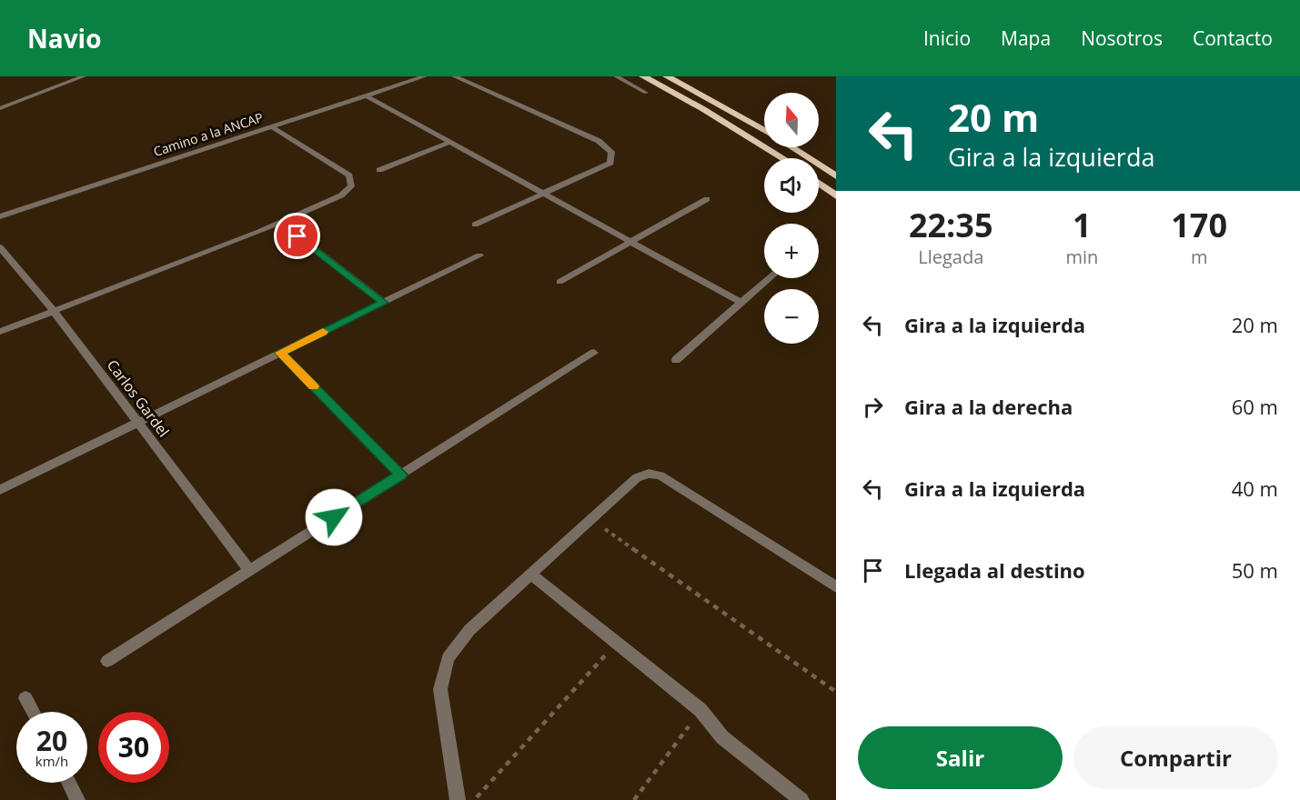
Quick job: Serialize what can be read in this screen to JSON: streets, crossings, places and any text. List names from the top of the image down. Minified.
{"streets":{"street":["Camino a la ANCAP","Carlos Gardel"]},"north":"top","page":{"header":"Navio","nav":["Inicio","Mapa","Nosotros","Contacto"],"turn":["20 m","Gira a la izquierda"],"map_buttons":["+","−"],"eta":["22:35","Llegada","1","min","170","m"],"list":[{"name":"Gira a la izquierda","value":"20 m"},{"name":"Gira a la derecha","value":"60 m"},{"name":"Gira a la izquierda","value":"40 m"},{"name":"Llegada al destino","value":"50 m"}],"speed":"20 km/h","limit":"30","buttons":["Salir","Compartir"]}}
